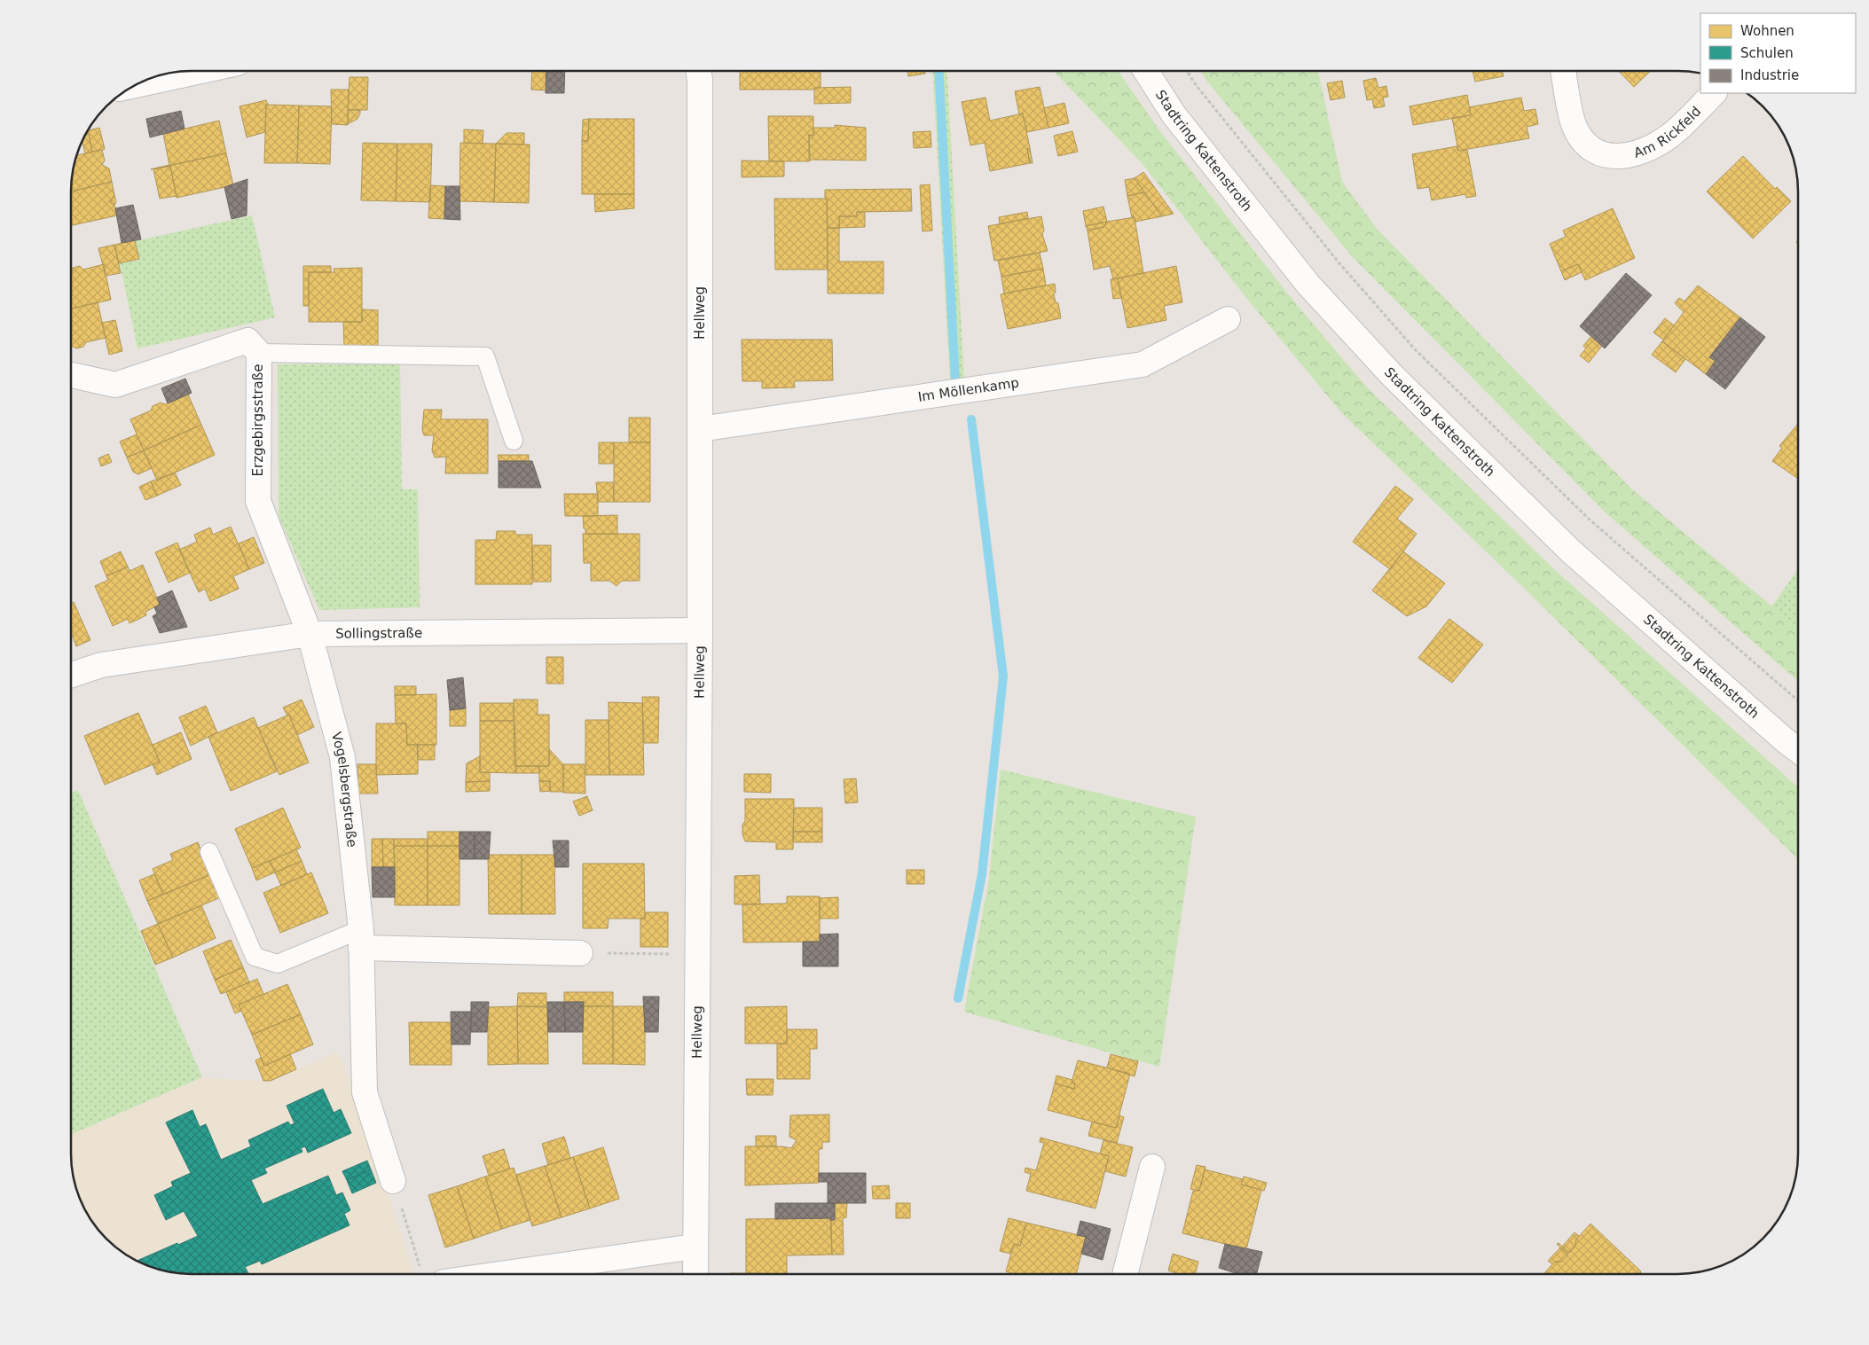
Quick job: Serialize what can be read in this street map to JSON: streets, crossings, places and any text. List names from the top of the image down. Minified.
{"streets":{"street":["Am Rickfeld","Stadtring Kattenstroth","Hellweg","Im Möllenkamp","Erzgebirgsstraße","Sollingstraße","Vogelsbergstraße"]},"crossings":[["Hellweg","Im Möllenkamp"],["Hellweg","Sollingstraße"],["Erzgebirgsstraße","Sollingstraße"],["Erzgebirgsstraße","Vogelsbergstraße"],["Sollingstraße","Vogelsbergstraße"]],"legend":["Wohnen","Schulen","Industrie"]}
